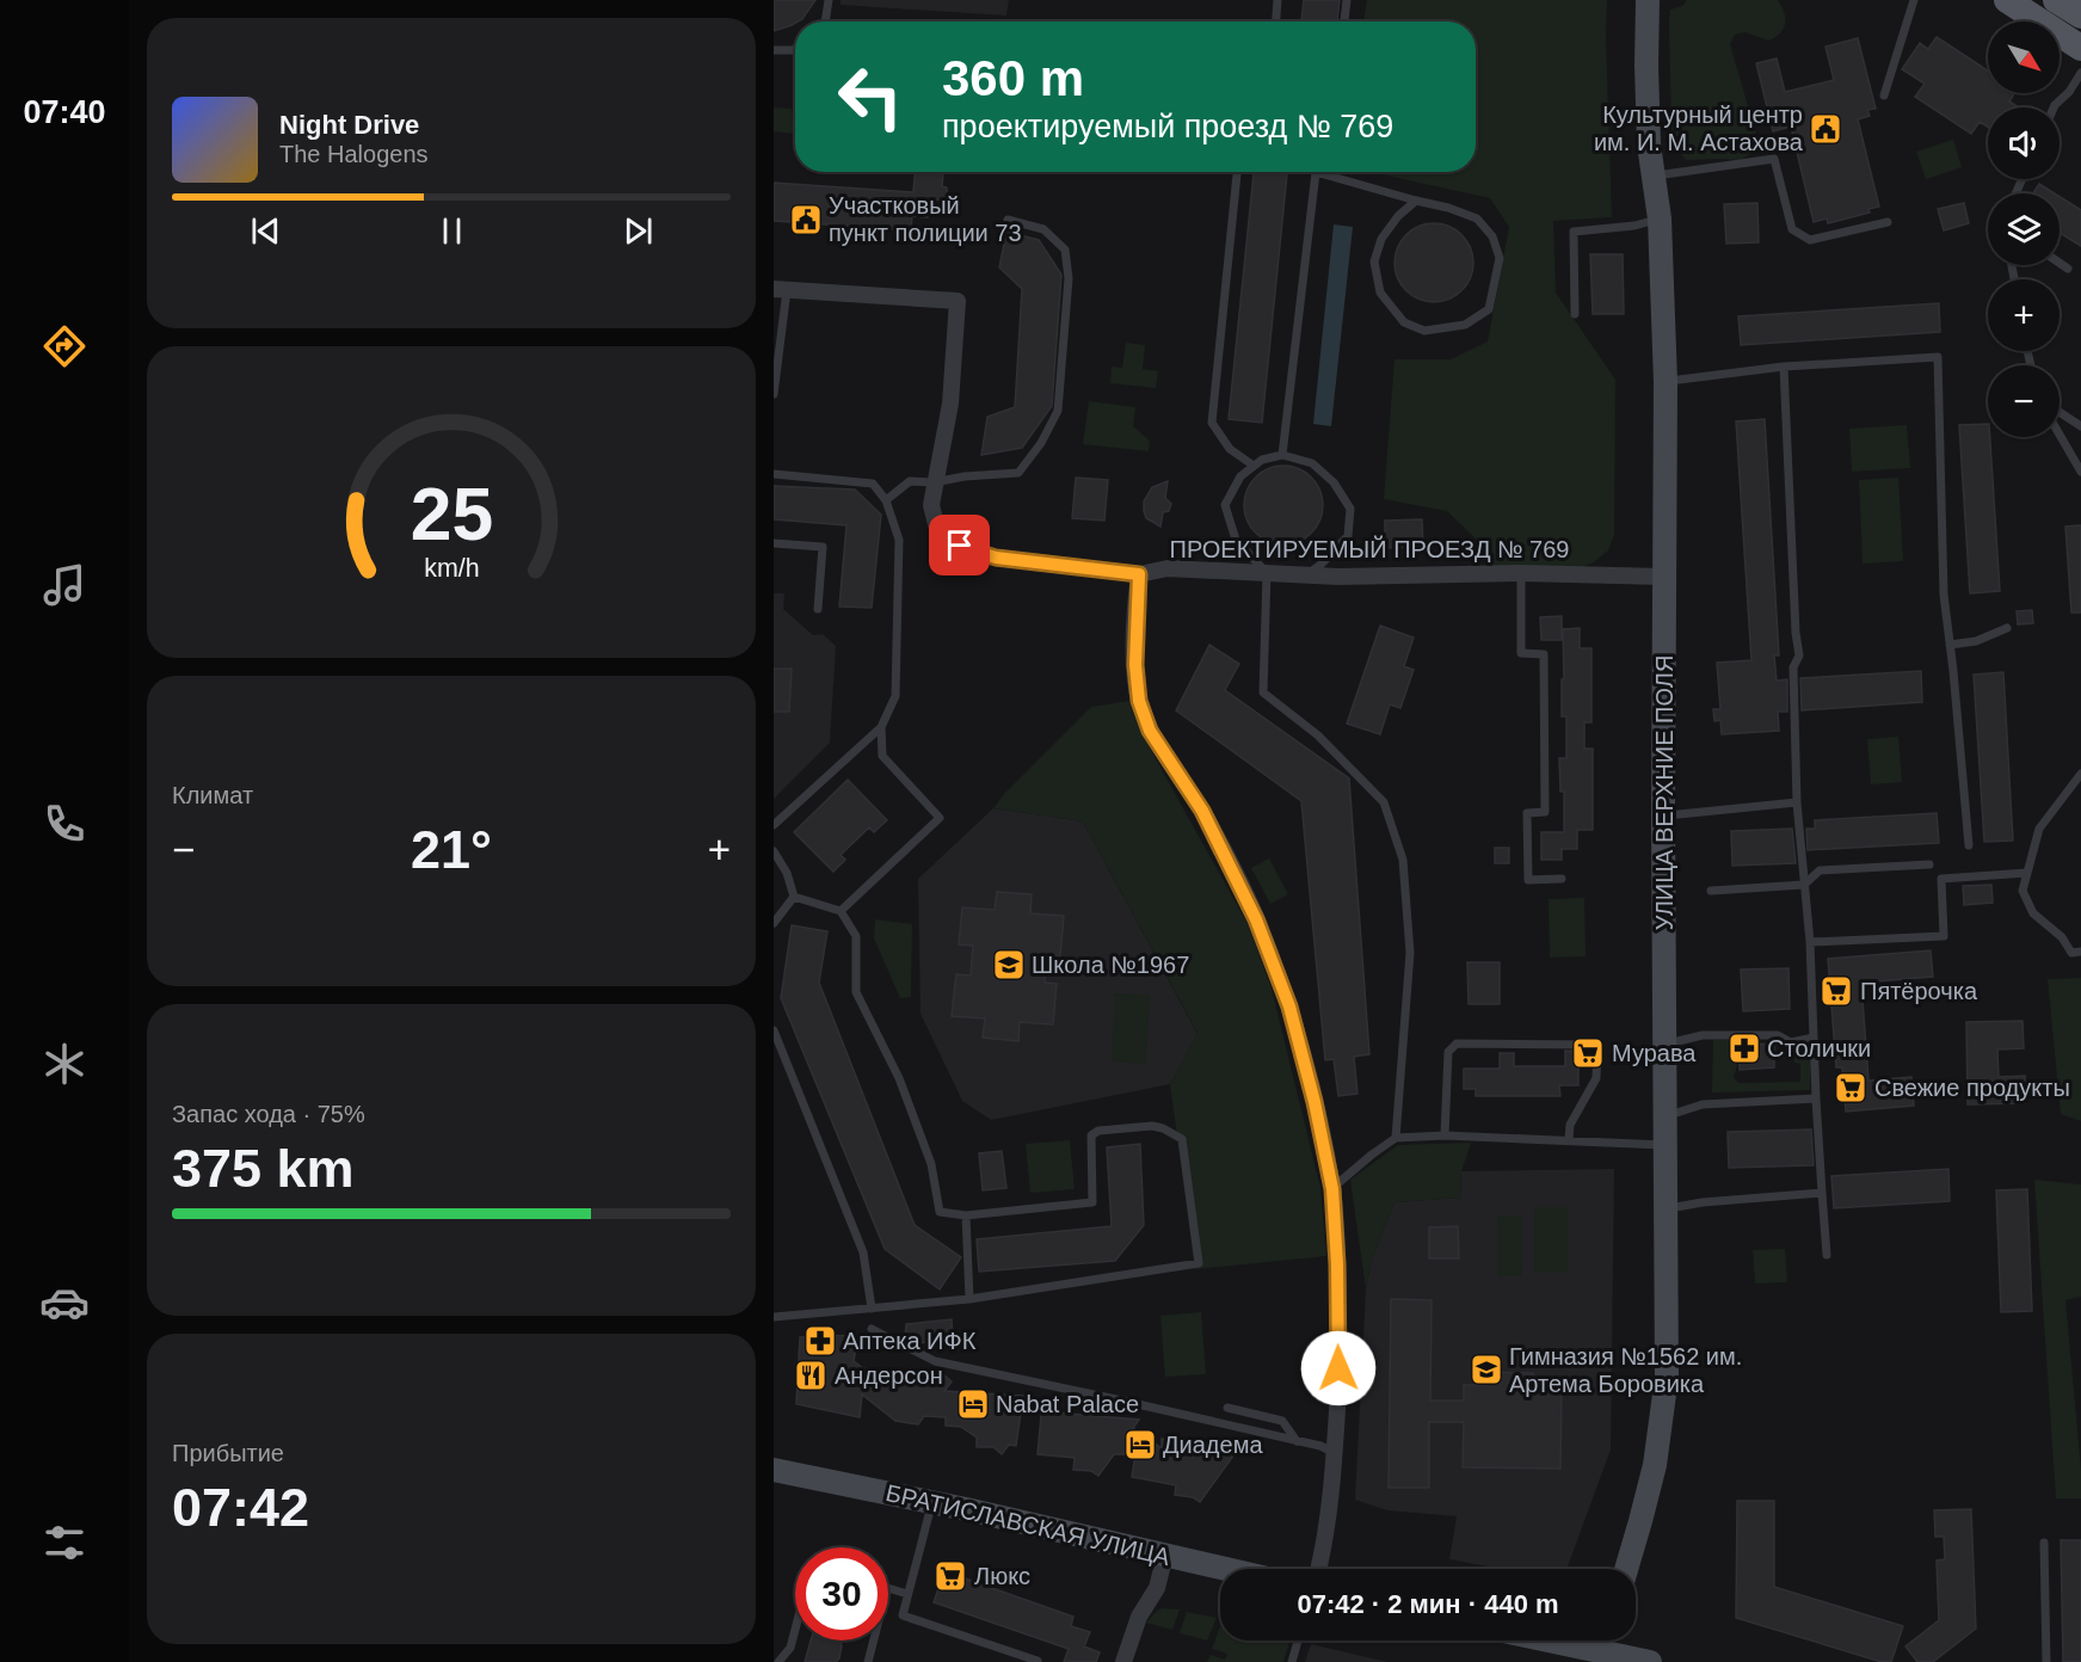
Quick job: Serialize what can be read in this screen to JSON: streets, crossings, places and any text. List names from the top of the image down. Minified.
{"streets":{"main road":["УЛИЦА ВЕРХНИЕ ПОЛЯ","БРАТИСЛАВСКАЯ УЛИЦА"],"street":["ПРОЕКТИРУЕМЫЙ ПРОЕЗД № 769"]},"crossings":[["ПРОЕКТИРУЕМЫЙ ПРОЕЗД № 769","УЛИЦА ВЕРХНИЕ ПОЛЯ"]],"places":{"public building":["Культурный центр им. И. М. Астахова","Участковый пункт полиции 73"],"school or university":["Школа №1967","Гимназия №1562 им. Артема Боровика"],"supermarket":["Пятёрочка","Мурава","Свежие продукты","Люкс"],"pharmacy":["Столички","Аптека ИФК"],"restaurant":["Андерсон"],"hotel":["Nabat Palace","Диадема"]},"north":"bottom right","page":{"tabs":"07:40","map_buttons":["+","−"],"turn":["360 m","проектируемый проезд № 769"],"song":["Night Drive","The Halogens"],"tile":["Климат",["Запас хода · 75%","375 km"],["Прибытие","07:42"]],"heat":["−","21°","+"],"limit":"30","trip":"07:42 · 2 мин · 440 m","gauge":["25","km/h"]}}
